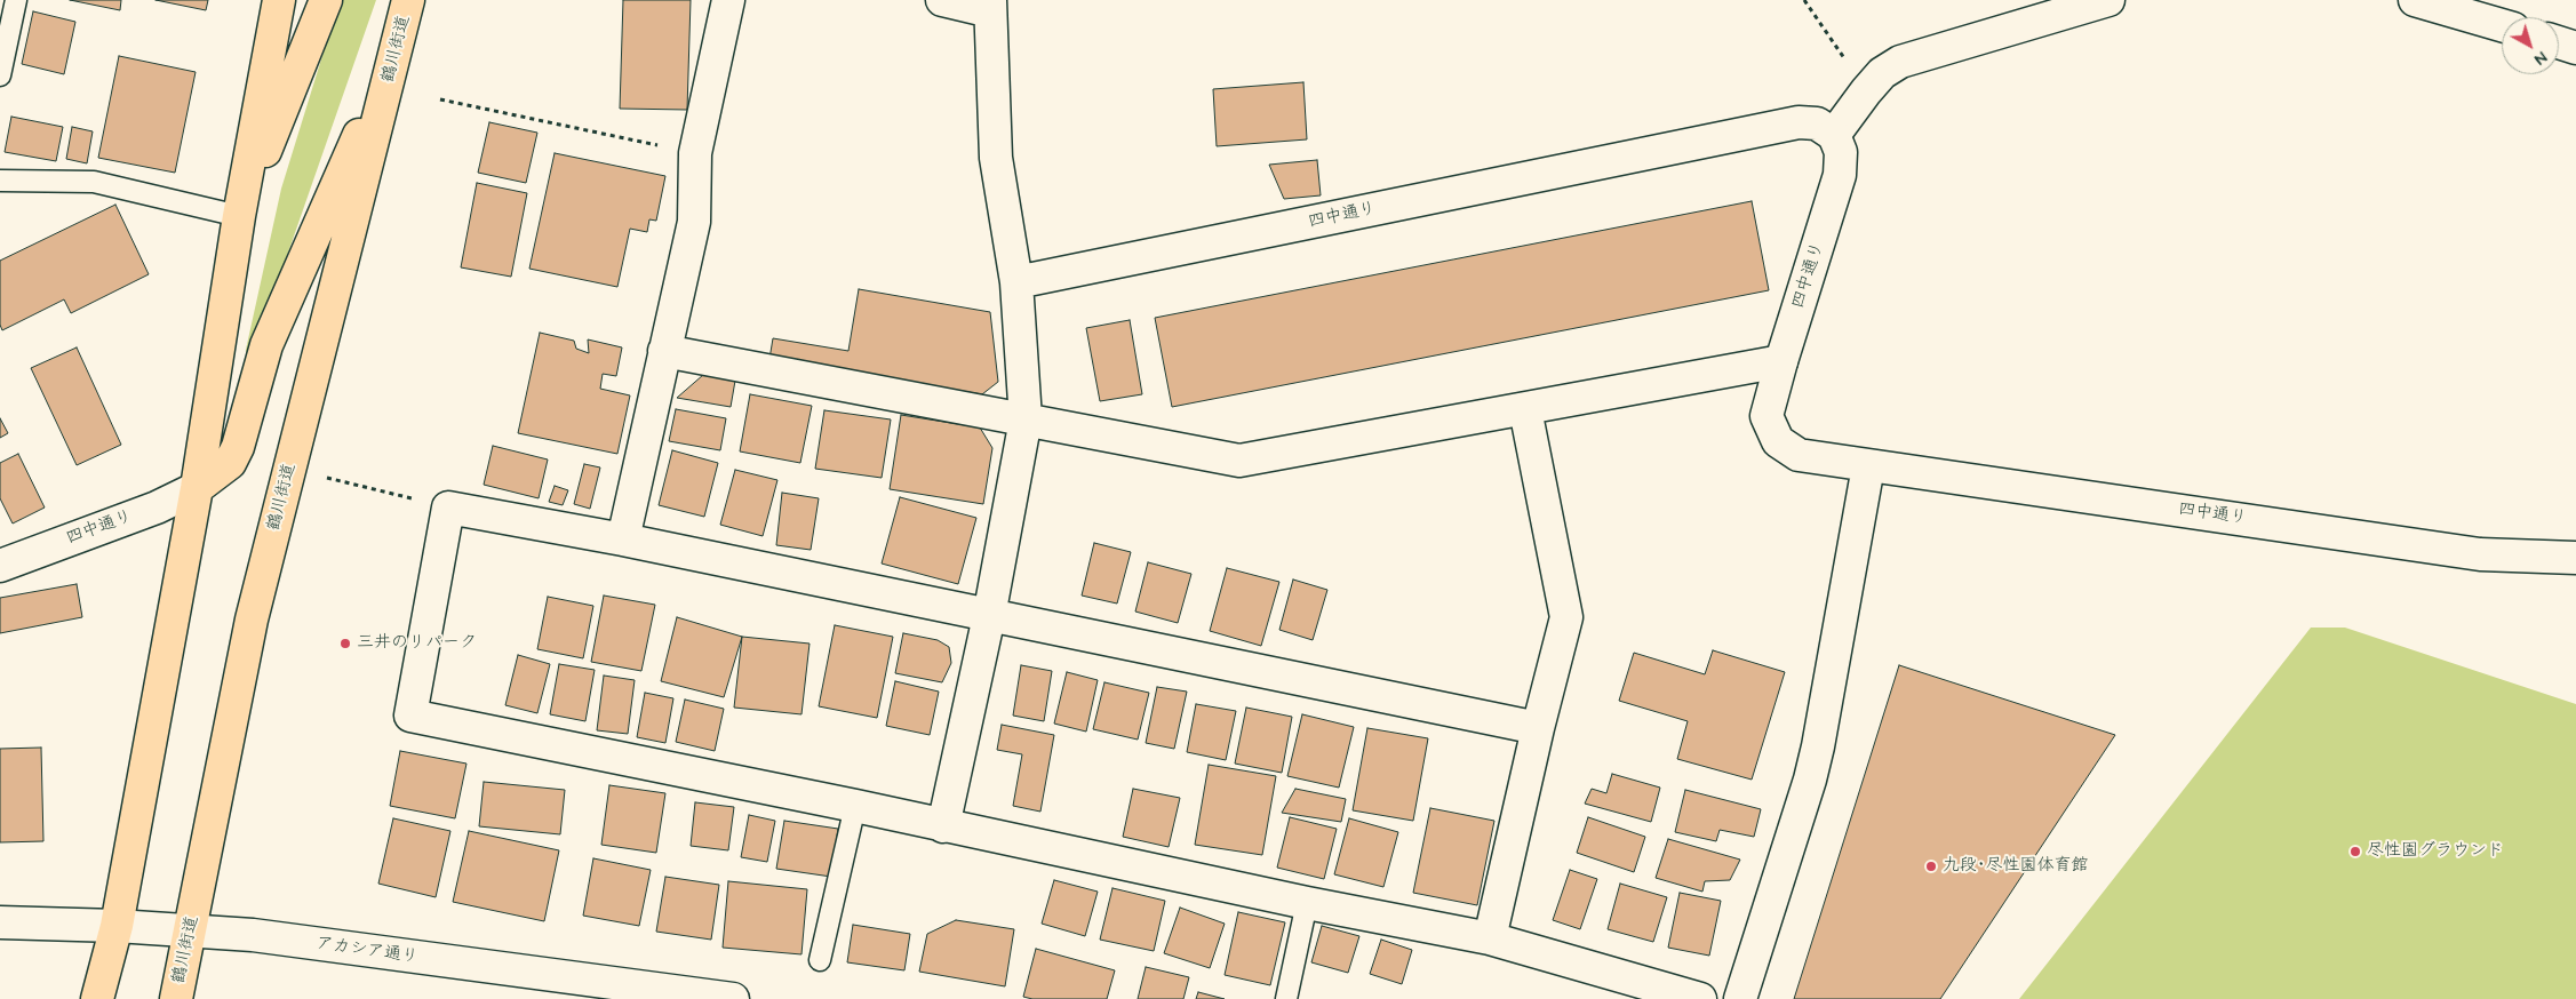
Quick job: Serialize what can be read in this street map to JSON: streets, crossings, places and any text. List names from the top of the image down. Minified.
{"streets":{"main road":["鶴川街道"],"street":["四中通り","アカシア通り"]},"crossings":[["鶴川街道","アカシア通り"]],"places":["三井のリパーク","尽性園グラウンド","九段･尽性園体育館"],"north":"bottom right"}
